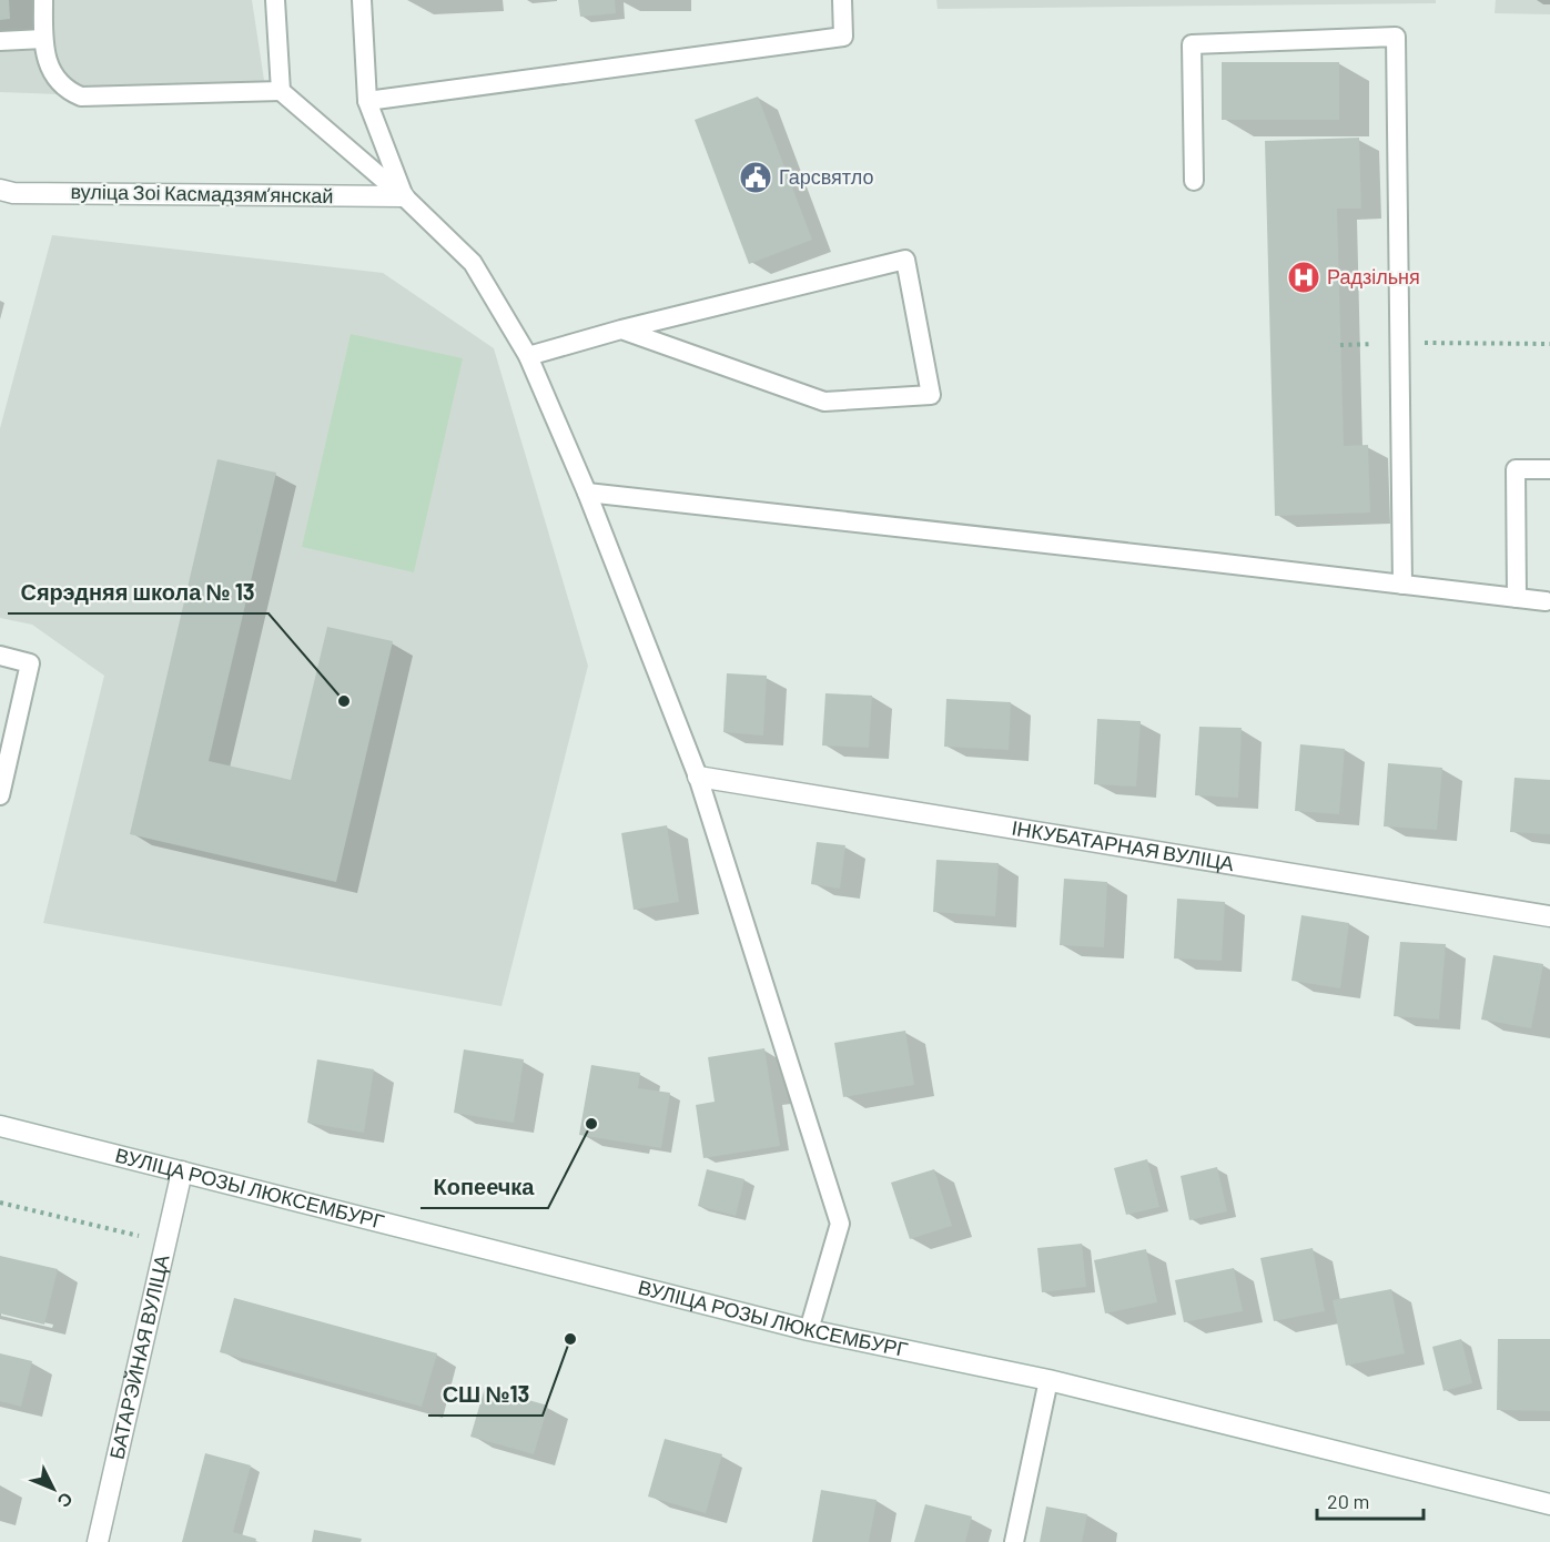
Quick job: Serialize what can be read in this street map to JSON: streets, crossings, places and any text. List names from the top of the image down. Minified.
{"streets":{"street":["вуліца Зоі Касмадзямʼянскай","ІНКУБАТАРНАЯ ВУЛІЦА","ВУЛІЦА РОЗЫ ЛЮКСЕМБУРГ","БАТАРЭЙНАЯ ВУЛІЦА"]},"crossings":[["ВУЛІЦА РОЗЫ ЛЮКСЕМБУРГ","БАТАРЭЙНАЯ ВУЛІЦА"]],"places":{"public building":["Гарсвятло"],"hospital":["Радзільня"],"other":["Сярэдняя школа № 13","Копеечка","СШ №13"]},"scale_bar":"20 m","north":"bottom right"}
